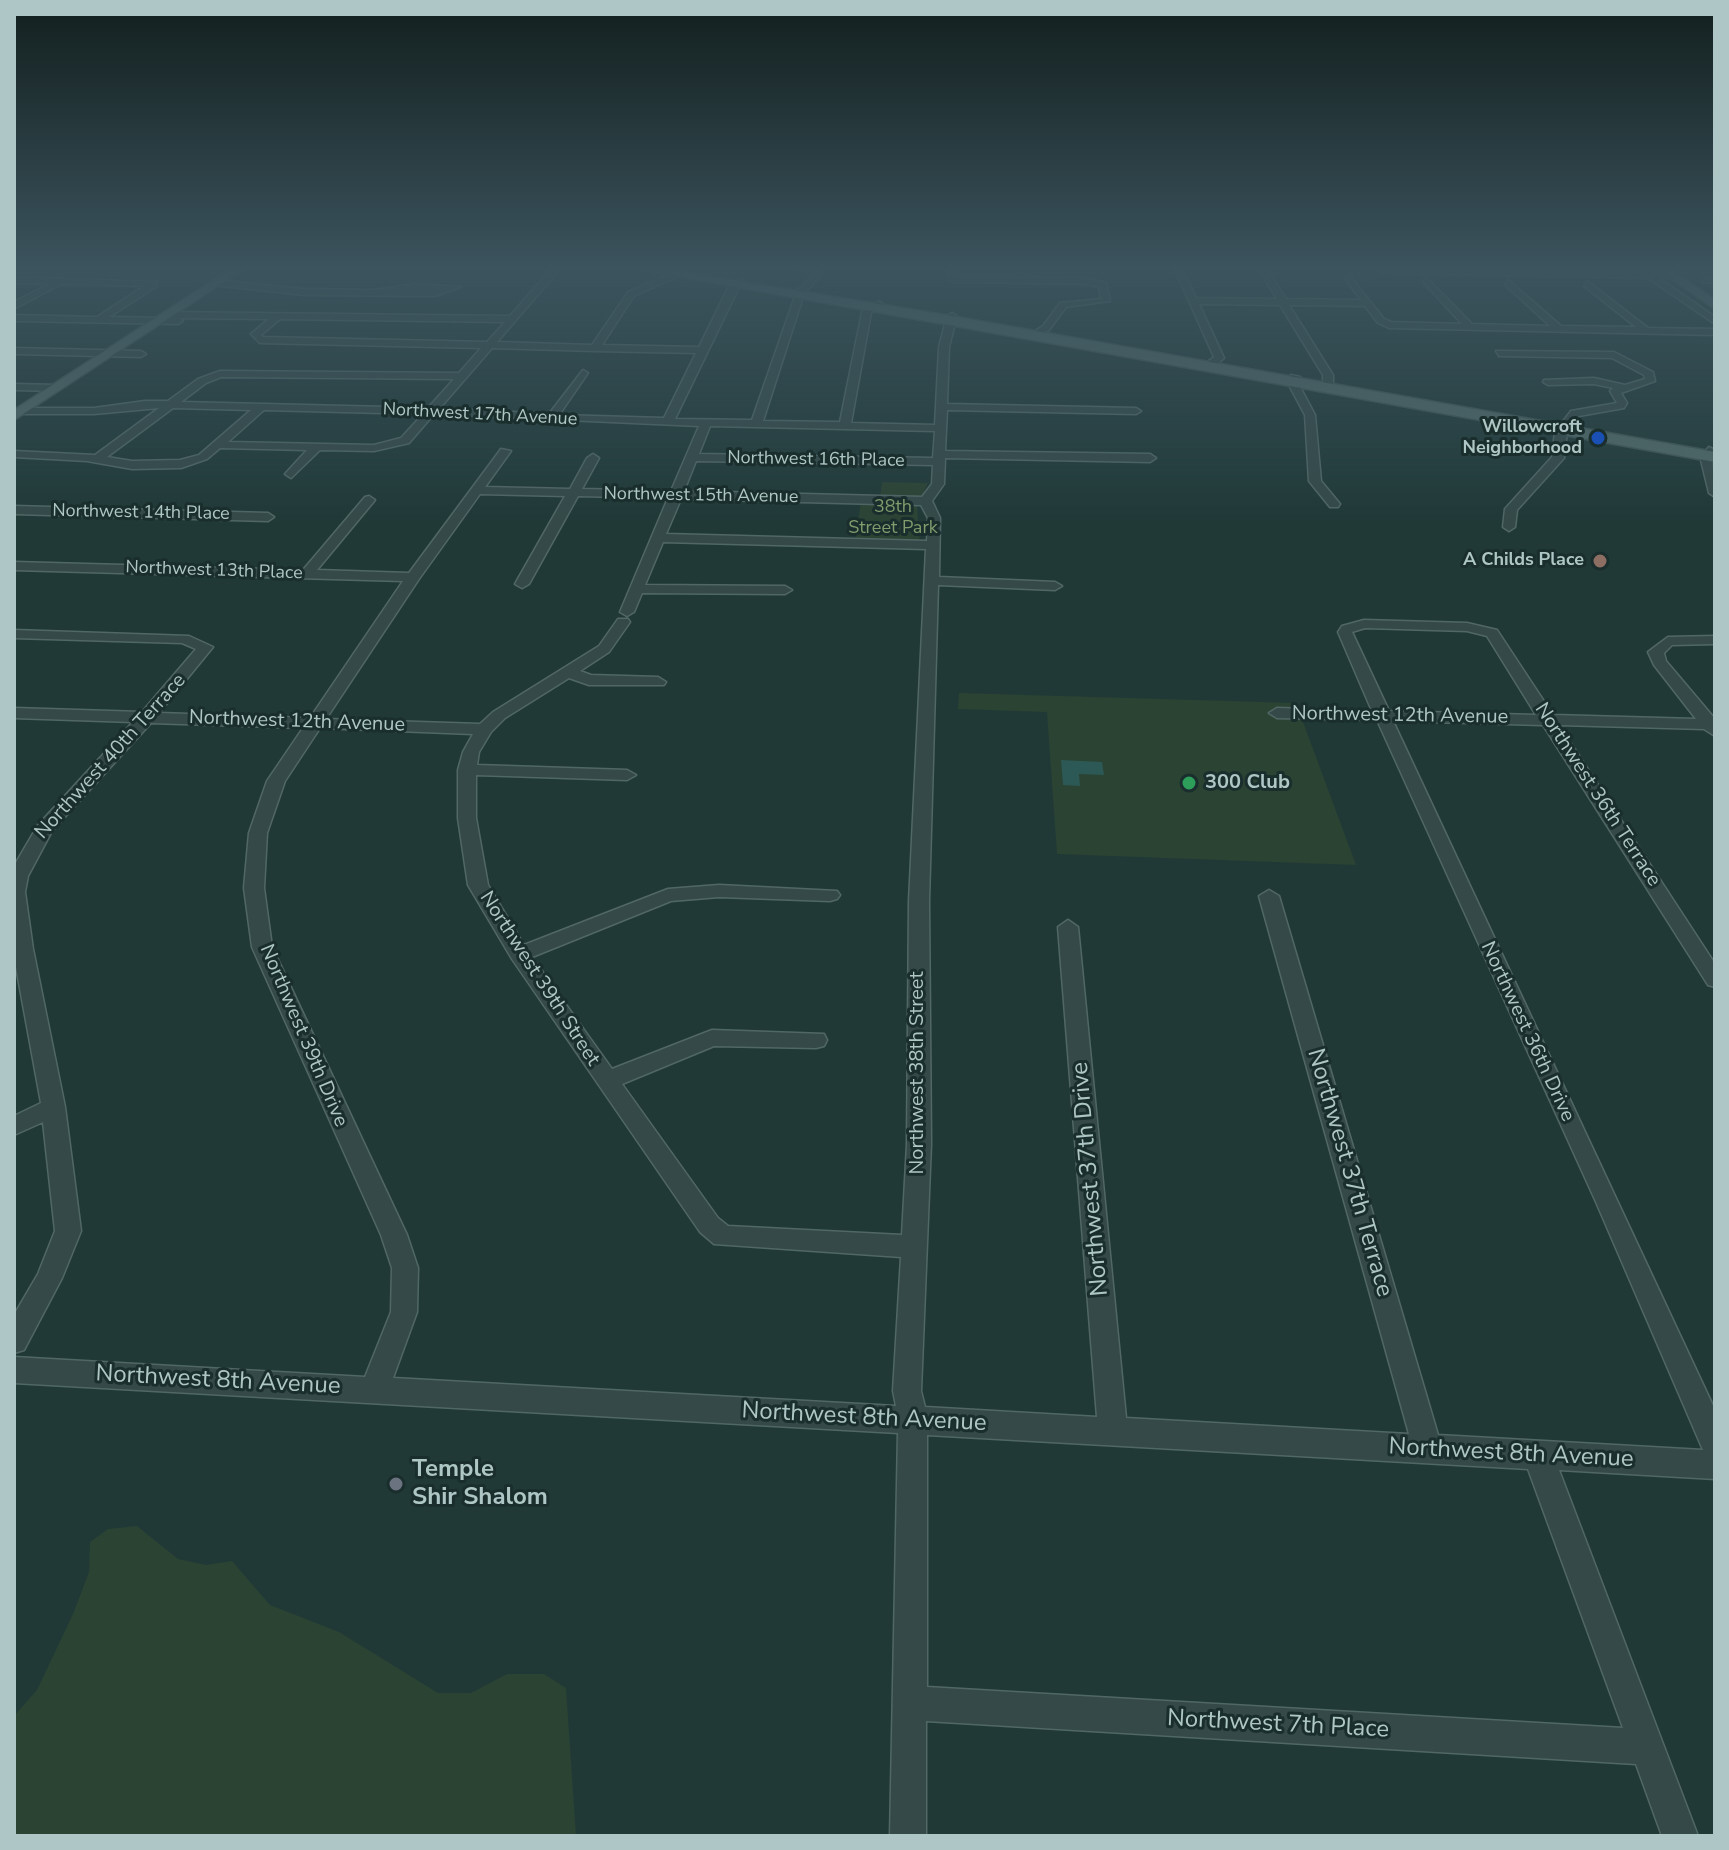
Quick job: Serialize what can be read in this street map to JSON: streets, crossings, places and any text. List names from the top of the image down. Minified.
{"streets":{"street":["Northwest 17th Avenue","Northwest 16th Place","Northwest 15th Avenue","Northwest 14th Place","Northwest 13th Place","Northwest 12th Avenue","Northwest 40th Terrace","Northwest 36th Terrace","Northwest 39th Street","Northwest 36th Drive","Northwest 39th Drive","Northwest 38th Street","Northwest 37th Terrace","Northwest 37th Drive","Northwest 8th Avenue","Northwest 7th Place"]},"crossings":[["Northwest 17th Avenue","Northwest 39th Street"],["Northwest 16th Place","Northwest 39th Street"],["Northwest 15th Avenue","Northwest 39th Street"],["Northwest 15th Avenue","Northwest 39th Drive"],["Northwest 15th Avenue","Northwest 38th Street"],["Northwest 13th Place","Northwest 39th Drive"],["Northwest 12th Avenue","Northwest 40th Terrace"],["Northwest 12th Avenue","Northwest 36th Terrace"],["Northwest 12th Avenue","Northwest 39th Street"],["Northwest 12th Avenue","Northwest 36th Drive"],["Northwest 12th Avenue","Northwest 39th Drive"],["Northwest 36th Terrace","Northwest 36th Drive"],["Northwest 39th Street","Northwest 38th Street"],["Northwest 39th Drive","Northwest 8th Avenue"],["Northwest 38th Street","Northwest 8th Avenue"],["Northwest 38th Street","Northwest 7th Place"],["Northwest 37th Terrace","Northwest 8th Avenue"],["Northwest 37th Drive","Northwest 8th Avenue"]],"parks":["38th Street Park"],"places":["Willowcroft Neighborhood","A Childs Place","300 Club","Temple Shir Shalom"]}
